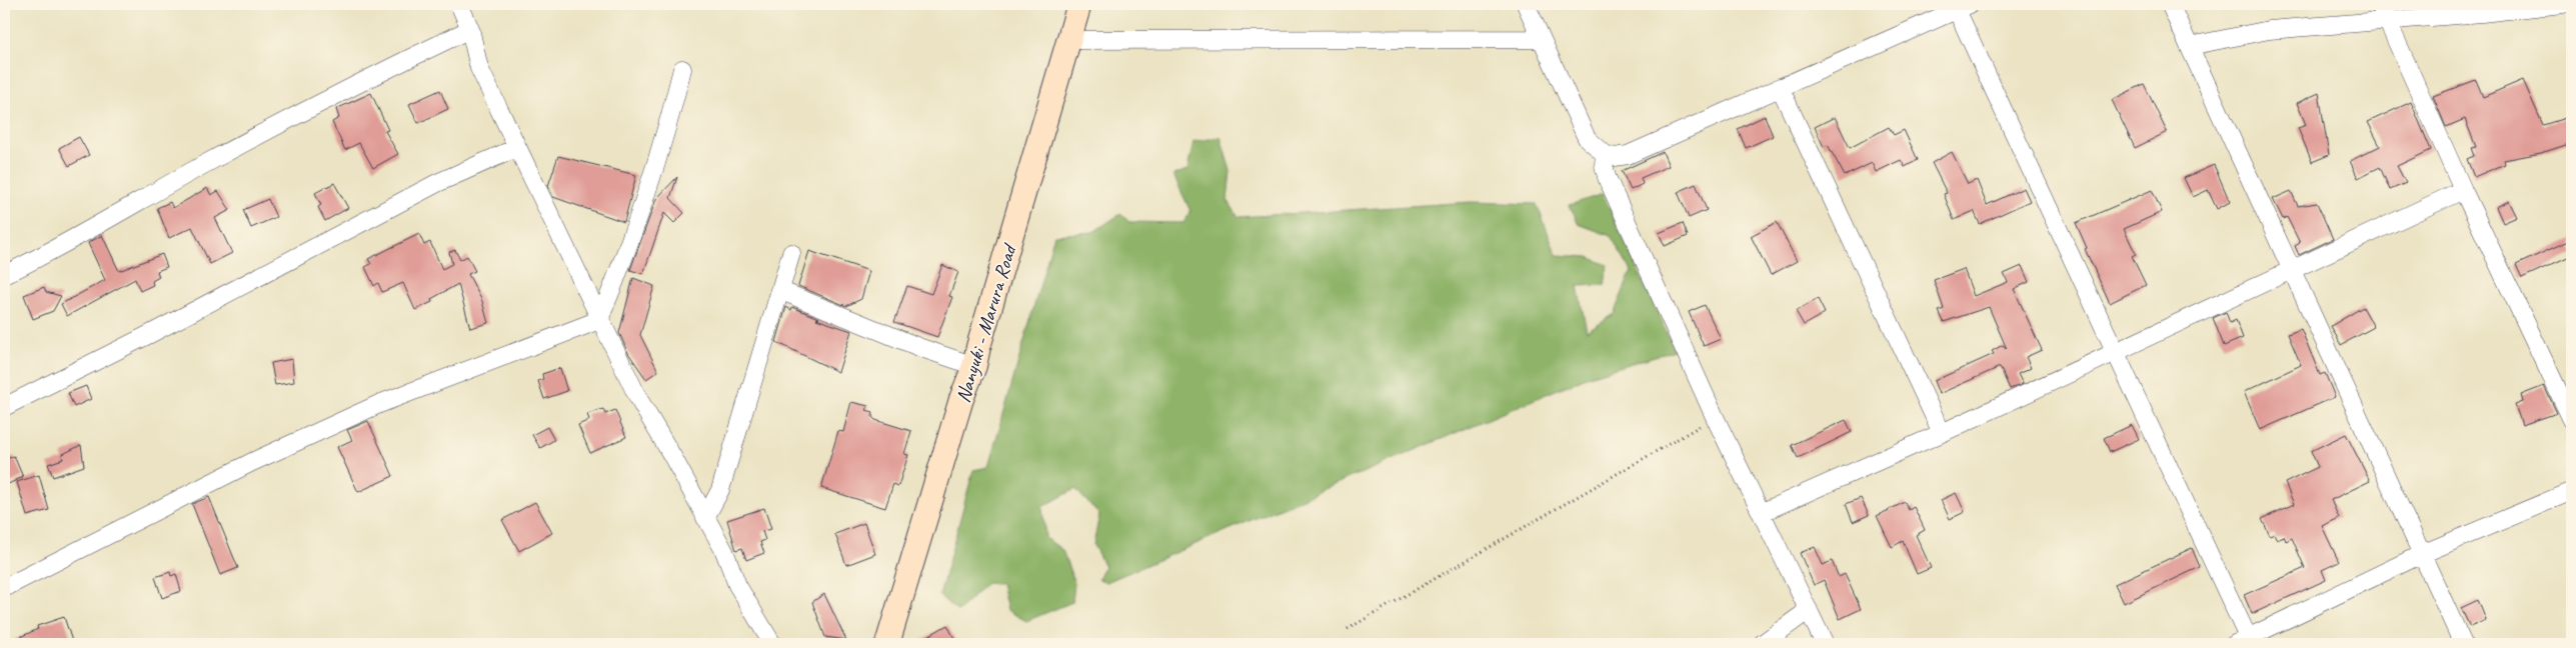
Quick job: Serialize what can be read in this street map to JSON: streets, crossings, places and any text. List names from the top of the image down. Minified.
{"streets":{"street":["Nanyuki - Marura Road"]}}
